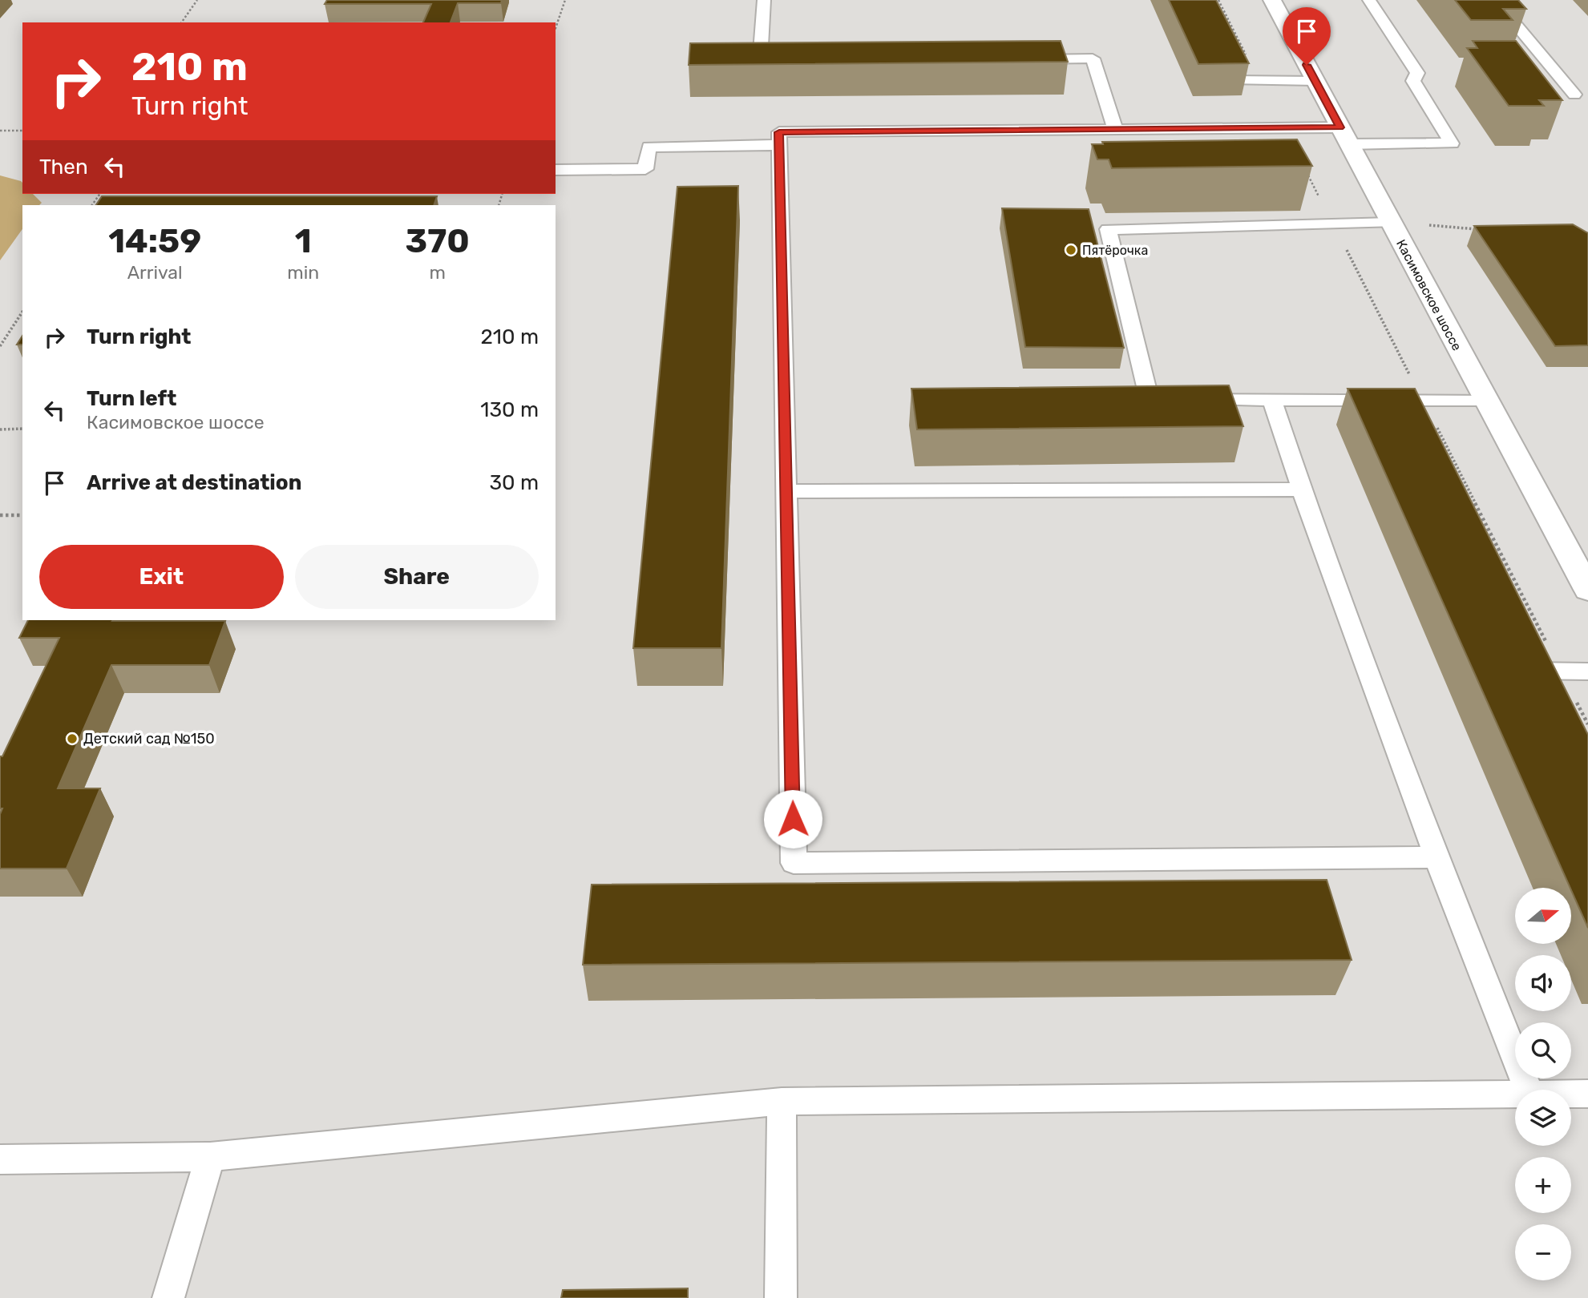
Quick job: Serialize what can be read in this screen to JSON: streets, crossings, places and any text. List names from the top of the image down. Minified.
{"streets":{"street":["Касимовское шоссе"]},"places":["Пятёрочка","Детский сад №150"],"north":"right","page":{"turn":["210 m","Turn right"],"then":"Then","eta":["14:59","Arrival","1","min","370","m"],"list":[{"name":"Turn right","value":"210 m"},{"name":"Turn left","note":"Касимовское шоссе","value":"130 m"},{"name":"Arrive at destination","value":"30 m"}],"buttons":["Exit","Share"],"map_buttons":["+","−"]}}
